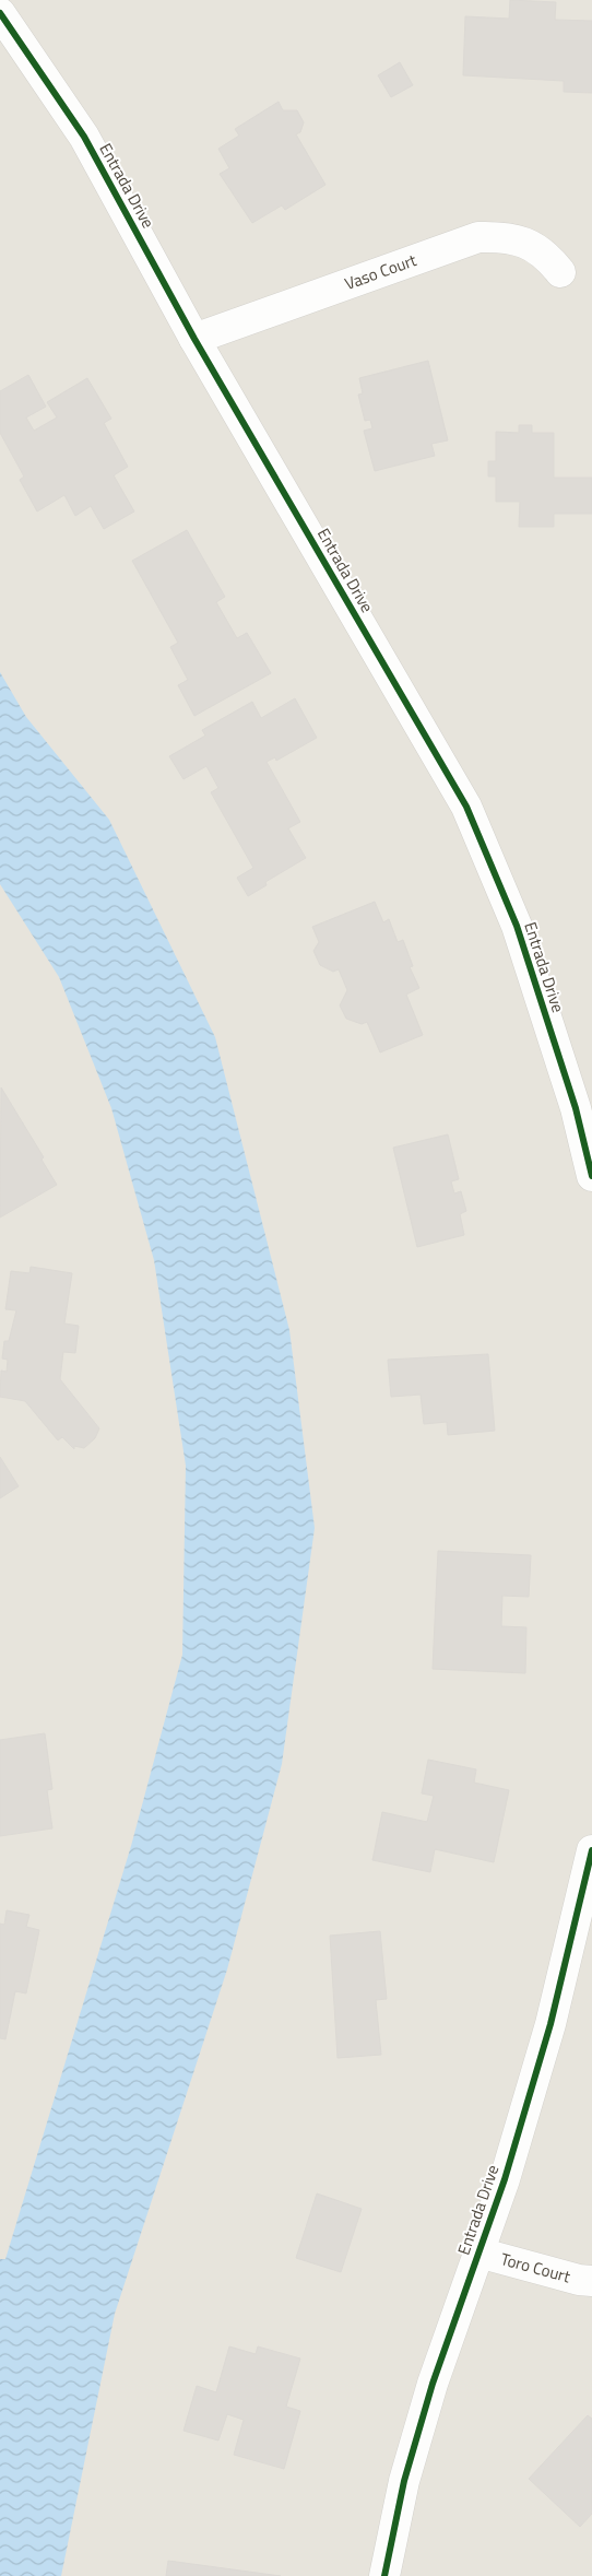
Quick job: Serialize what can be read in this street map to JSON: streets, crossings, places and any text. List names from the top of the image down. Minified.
{"streets":{"street":["Entrada Drive","Vaso Court","Toro Court"]},"crossings":[["Entrada Drive","Vaso Court"],["Entrada Drive","Toro Court"]]}
